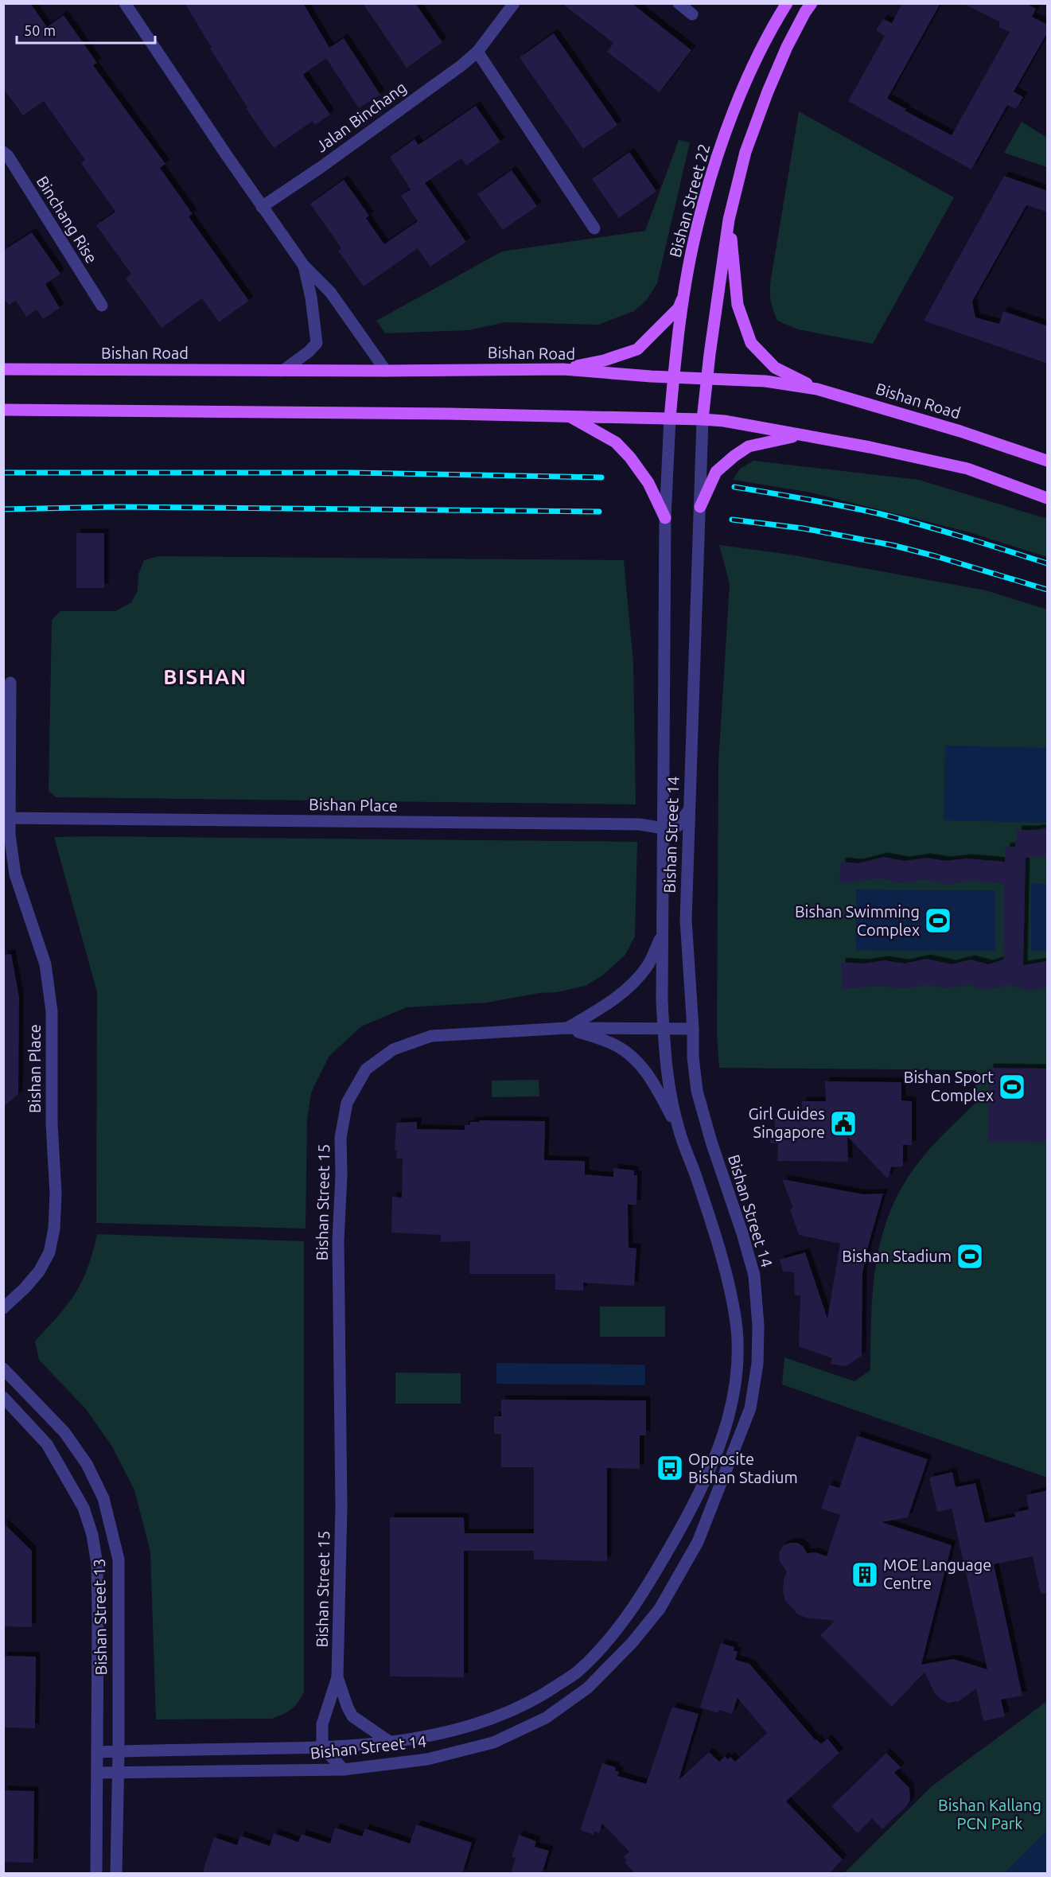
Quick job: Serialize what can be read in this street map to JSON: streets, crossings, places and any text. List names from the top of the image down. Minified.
{"streets":{"main road":["Bishan Street 22","Bishan Road"],"street":["Jalan Binchang","Binchang Rise","Bishan Place","Bishan Street 14","Bishan Street 15","Bishan Street 13"]},"crossings":[["Bishan Street 22","Bishan Road"],["Bishan Street 22","Bishan Street 14"],["Bishan Place","Bishan Street 14"],["Bishan Street 14","Bishan Street 15"],["Bishan Street 14","Bishan Street 13"]],"districts":["BISHAN"],"parks":["Bishan Kallang PCN Park"],"places":{"sports":["Bishan Swimming Complex","Bishan Sport Complex","Bishan Stadium"],"public building":["Girl Guides Singapore"],"bus stop":["Opposite Bishan Stadium"],"building":["MOE Language Centre"]},"scale_bar":"50 m"}
